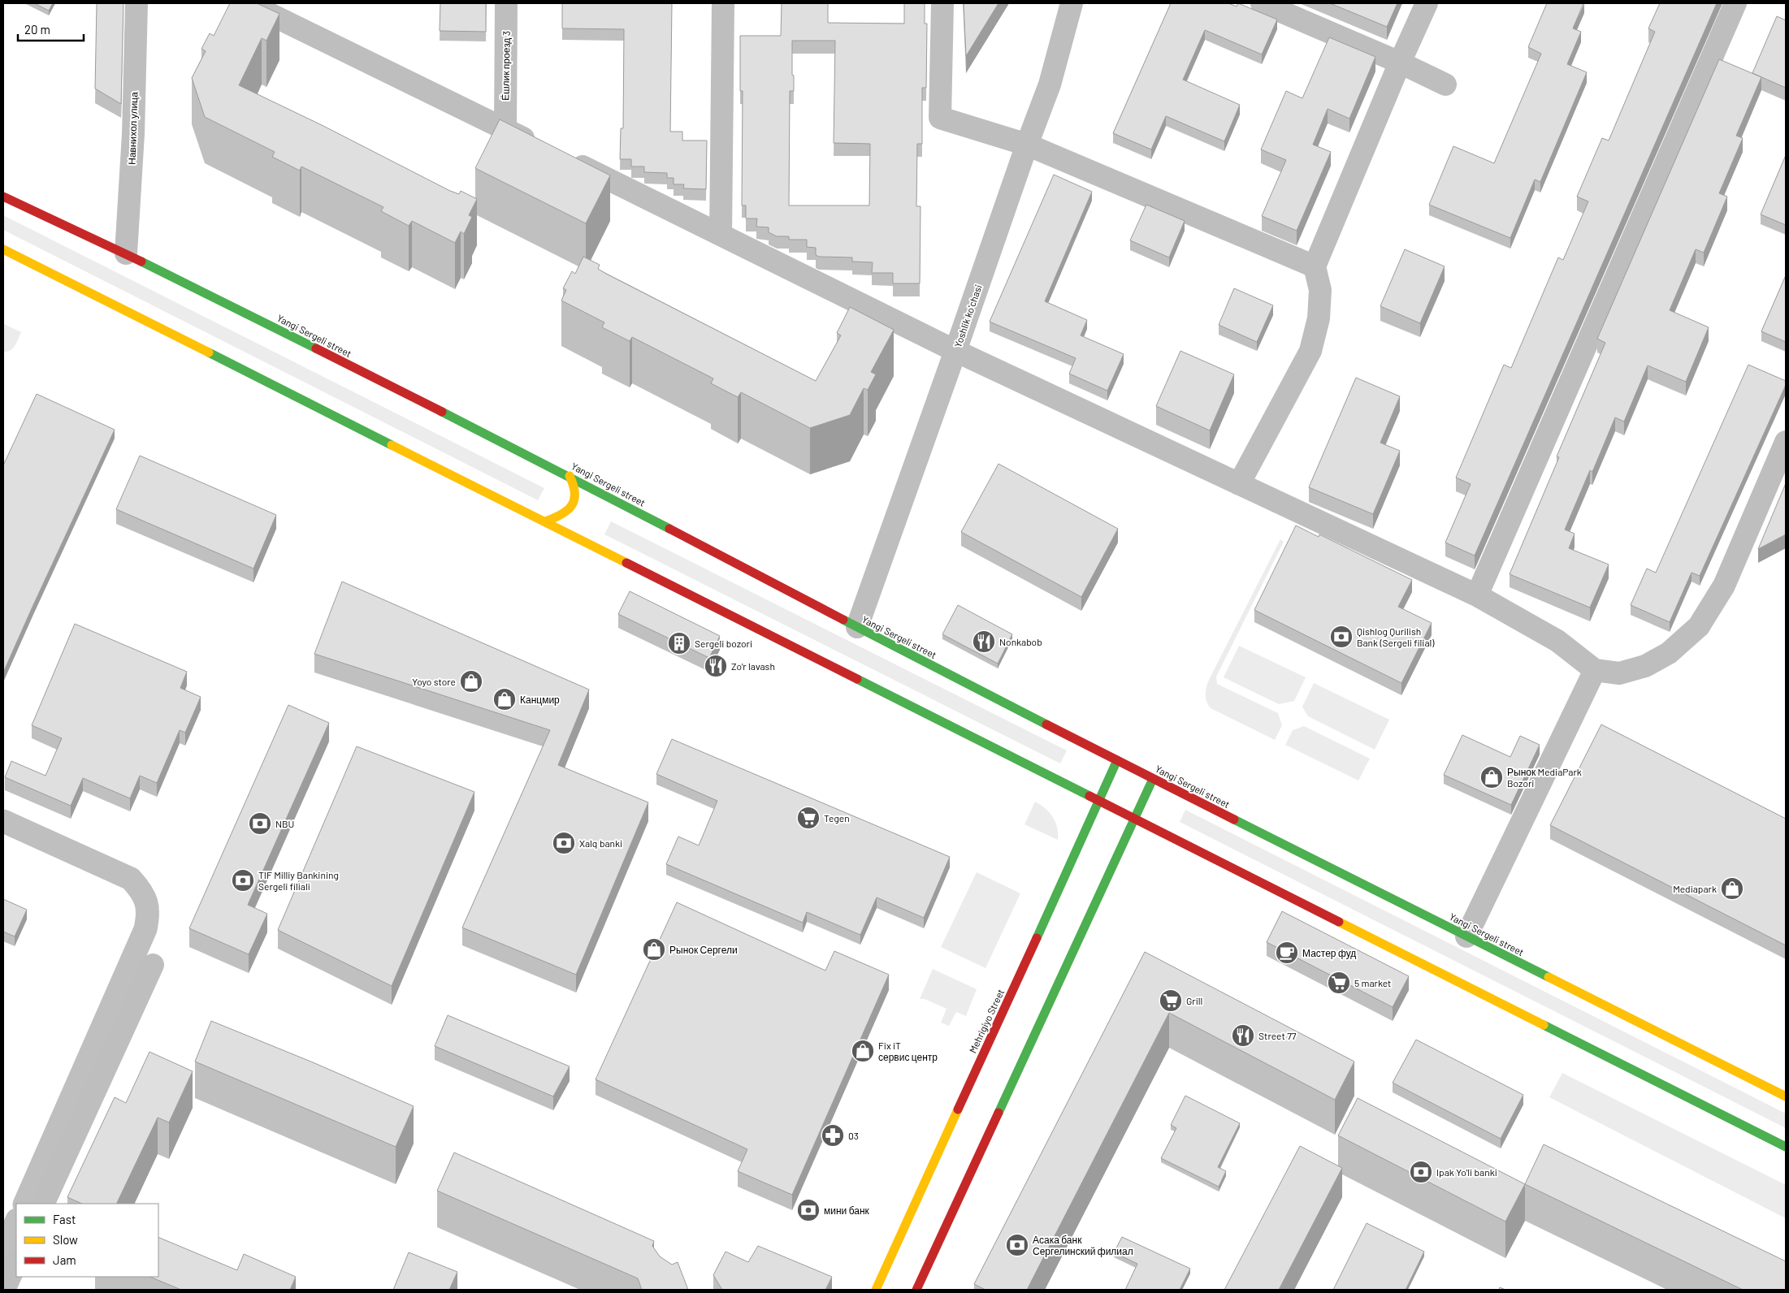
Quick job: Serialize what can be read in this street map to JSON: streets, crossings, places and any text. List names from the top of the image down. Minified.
{"streets":{"main road":["Yangi Sergeli street","Mehrigiyo Street"],"street":["Ёшлик проезд 3","Навнихол улица","Yoshlik koʻchasi"]},"crossings":[["Навнихол улица","Yangi Sergeli street"],["Yoshlik koʻchasi","Yangi Sergeli street"],["Yangi Sergeli street","Mehrigiyo Street"]],"places":{"bank":["Qishlog Qurilish Bank (Sergeli filial)","NBU","Xalq banki","TIF Milliy Bankining Sergeli filiali","Ipak Yo'li banki","мини банк","Асака банк Сергелинский филиал"],"restaurant":["Nonkabob","Zo'r lavash","Street 77"],"building":["Sergeli bozori"],"shop":["Yoyo store","Канцмир","Рынок MediaPark Bozori","Mediapark","Рынок Сергели","Fix iT сервис центр"],"supermarket":["Tegen","5 market","Grill"],"cafe":["Мастер фуд"],"pharmacy":["03"]},"legend":["Fast","Slow","Jam"],"scale_bar":"20 m"}
